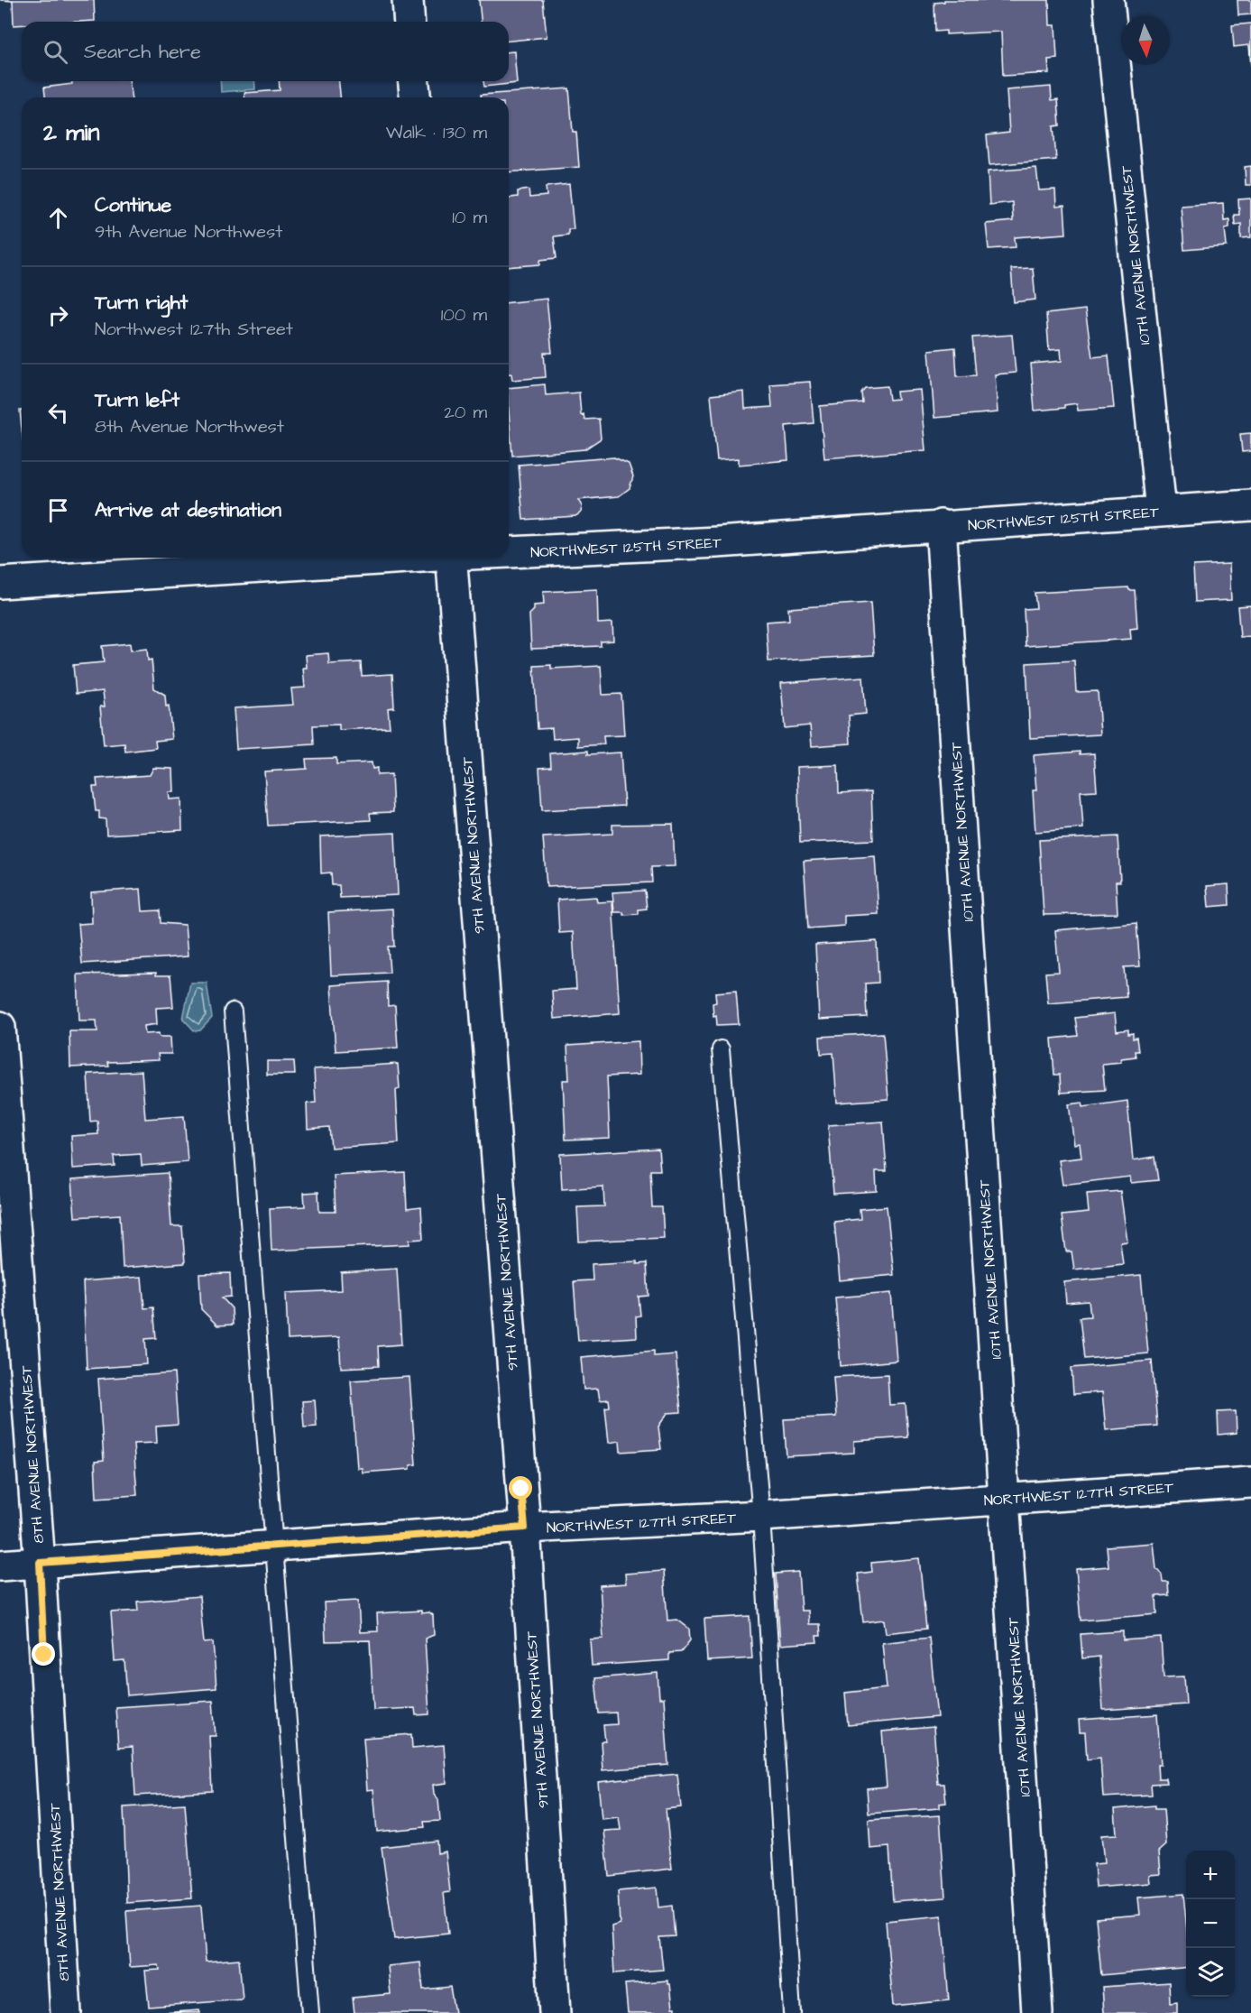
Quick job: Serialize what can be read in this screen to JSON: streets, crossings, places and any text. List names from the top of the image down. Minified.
{"streets":{"street":["10TH AVENUE NORTHWEST","NORTHWEST 125TH STREET","9TH AVENUE NORTHWEST","8TH AVENUE NORTHWEST","NORTHWEST 127TH STREET"]},"crossings":[["10TH AVENUE NORTHWEST","NORTHWEST 125TH STREET"],["10TH AVENUE NORTHWEST","NORTHWEST 127TH STREET"],["9TH AVENUE NORTHWEST","NORTHWEST 127TH STREET"],["8TH AVENUE NORTHWEST","NORTHWEST 127TH STREET"]],"north":"bottom","page":{"search":"Search here","heading":["2 min","Walk · 130 m"],"list":[["Continue","9th Avenue Northwest","10 m"],["Turn right","Northwest 127th Street","100 m"],["Turn left","8th Avenue Northwest","20 m"],"Arrive at destination"],"map_buttons":["+","−"]}}
